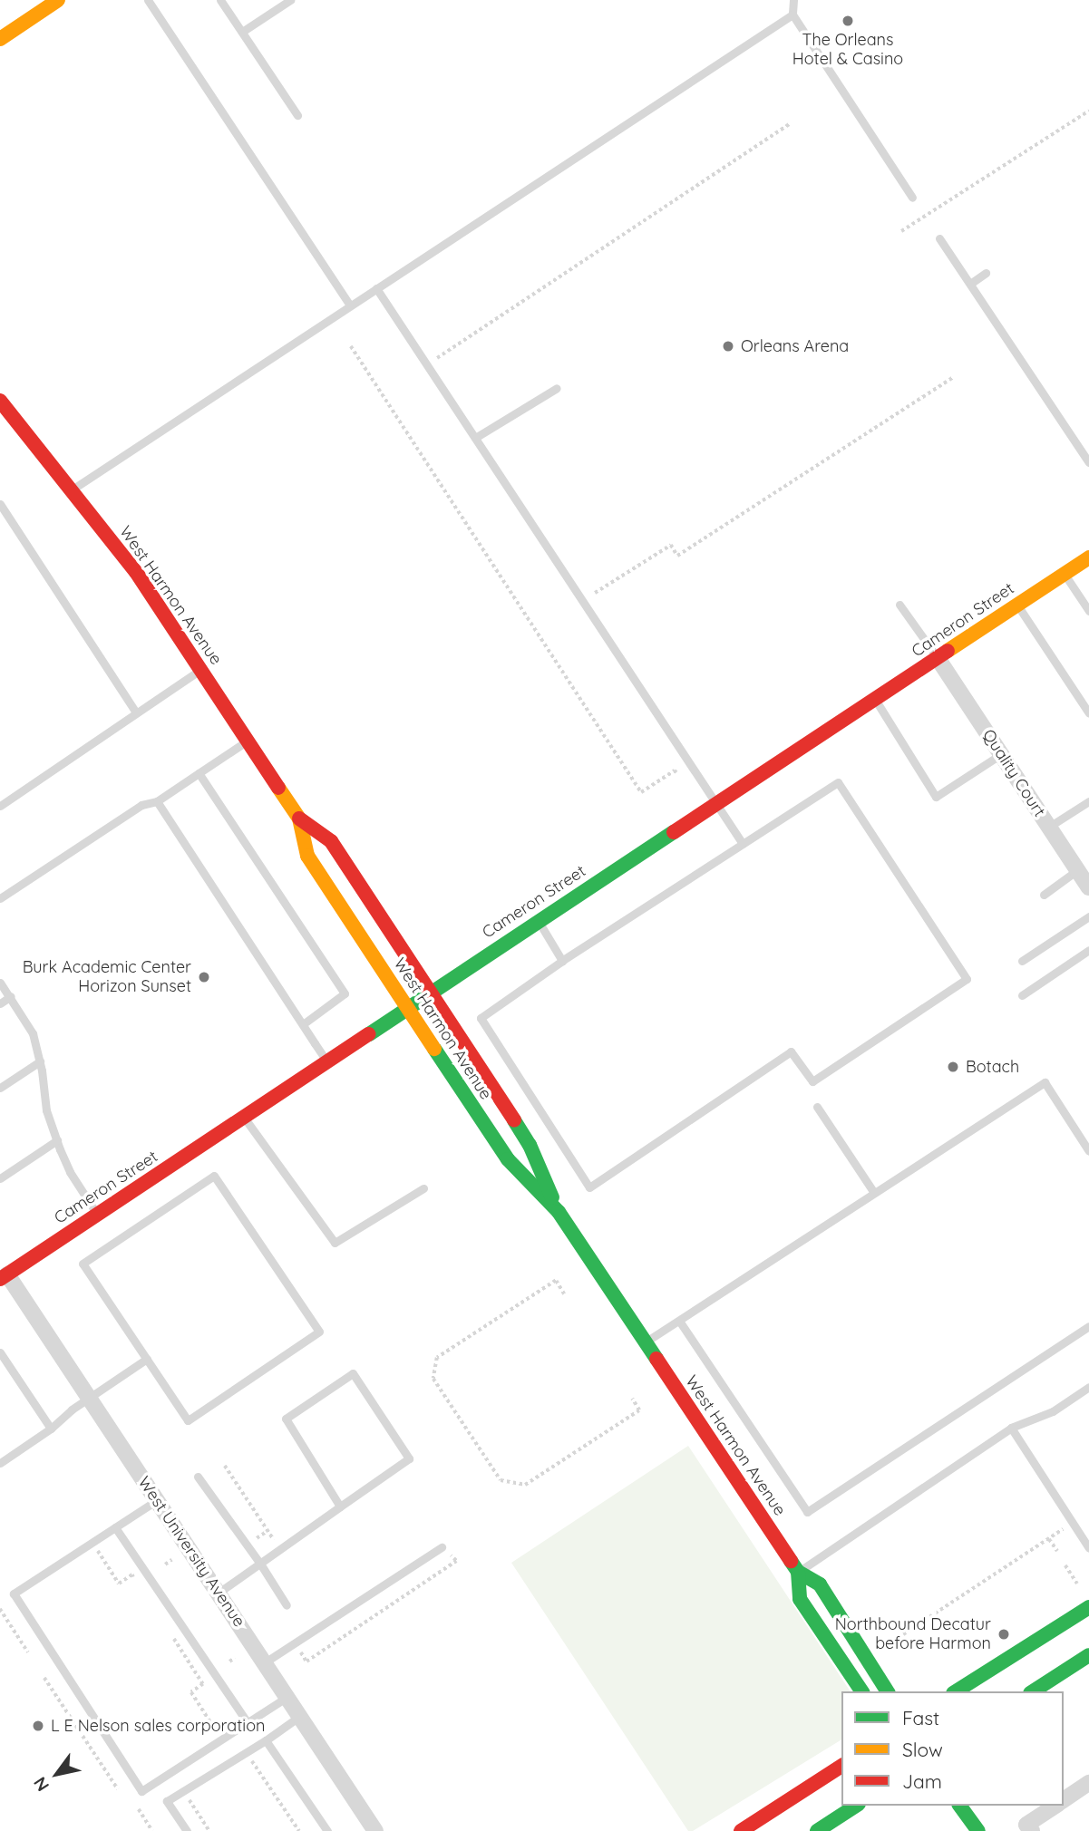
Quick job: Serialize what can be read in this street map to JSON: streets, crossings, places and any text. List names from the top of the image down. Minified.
{"streets":{"main road":["West Harmon Avenue","Cameron Street"],"street":["Quality Court","West University Avenue"]},"crossings":[["West Harmon Avenue","Cameron Street"],["Cameron Street","Quality Court"],["Cameron Street","West University Avenue"]],"places":["The Orleans Hotel & Casino","Orleans Arena","Burk Academic Center Horizon Sunset","Botach","Northbound Decatur before Harmon","L E Nelson sales corporation"],"legend":["Fast","Slow","Jam"],"north":"bottom left"}
